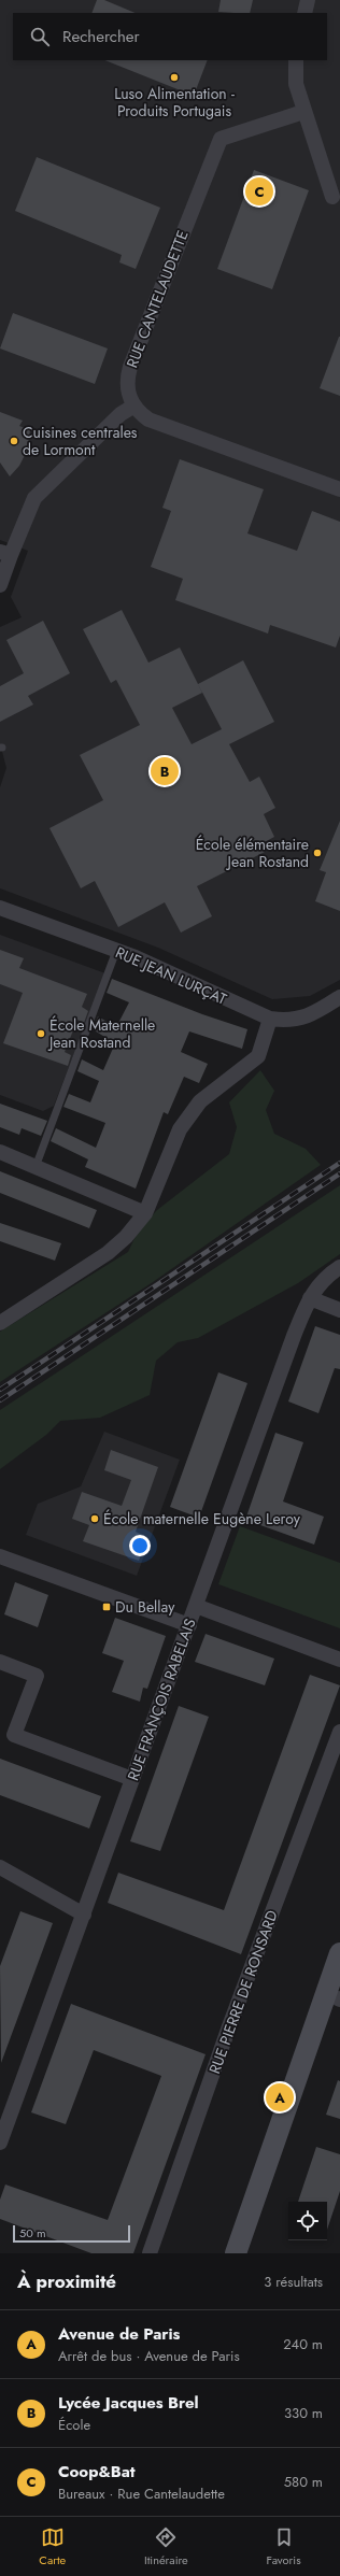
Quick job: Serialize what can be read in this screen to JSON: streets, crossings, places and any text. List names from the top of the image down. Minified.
{"streets":{"street":["RUE CANTELAUDETTE","RUE JEAN LURÇAT","RUE FRANÇOIS RABELAIS","RUE PIERRE DE RONSARD"]},"places":{"other":["Luso Alimentation - Produits Portugais","Cuisines centrales de Lormont","École élémentaire Jean Rostand","École Maternelle Jean Rostand","École maternelle Eugène Leroy"],"transit":["Du Bellay"]},"scale_bar":"50 m","page":{"search":"Rechercher","pins":["C","B","A"],"scale":"50 m","heading":["À proximité","3 résultats"],"list":[{"mark":"A","name":"Avenue de Paris","note":"Arrêt de bus · Avenue de Paris","value":"240 m"},{"mark":"B","name":"Lycée Jacques Brel","note":"École","value":"330 m"},{"mark":"C","name":"Coop&Bat","note":"Bureaux · Rue Cantelaudette","value":"580 m"}],"nav":["Carte","Itinéraire","Favoris"]}}
